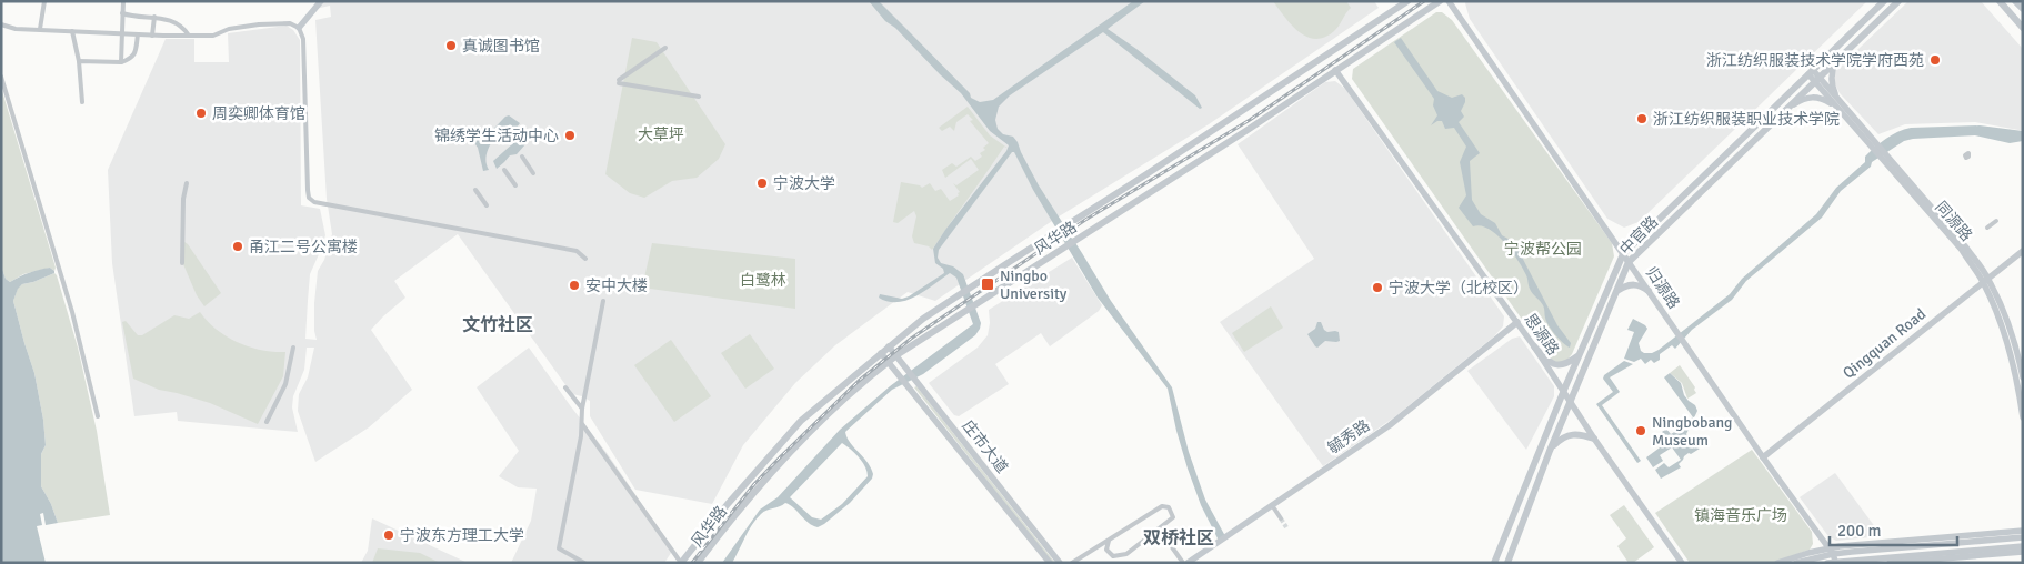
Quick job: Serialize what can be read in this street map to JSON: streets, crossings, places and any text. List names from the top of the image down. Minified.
{"streets":{"main road":["中官路","风华路"],"street":["同源路","归源路","思源路","Qingquan Road","毓秀路","庄市大道"]},"crossings":[["同源路","中官路"],["同源路","Qingquan Road"],["中官路","归源路"],["中官路","思源路"],["风华路","思源路"],["风华路","庄市大道"],["归源路","Qingquan Road"],["思源路","毓秀路"]],"districts":["文竹社区","双桥社区"],"parks":["大草坪","宁波帮公园","白鹭林","镇海音乐广场"],"places":{"other":["真诚图书馆","浙江纺织服装技术学院学府西苑","周奕卿体育馆","浙江纺织服装职业技术学院","锦绣学生活动中心","宁波大学","甬江二号公寓楼","安中大楼","宁波大学（北校区）","Ningbobang Museum","宁波东方理工大学"],"transit":["Ningbo University"]},"scale_bar":"200 m"}
